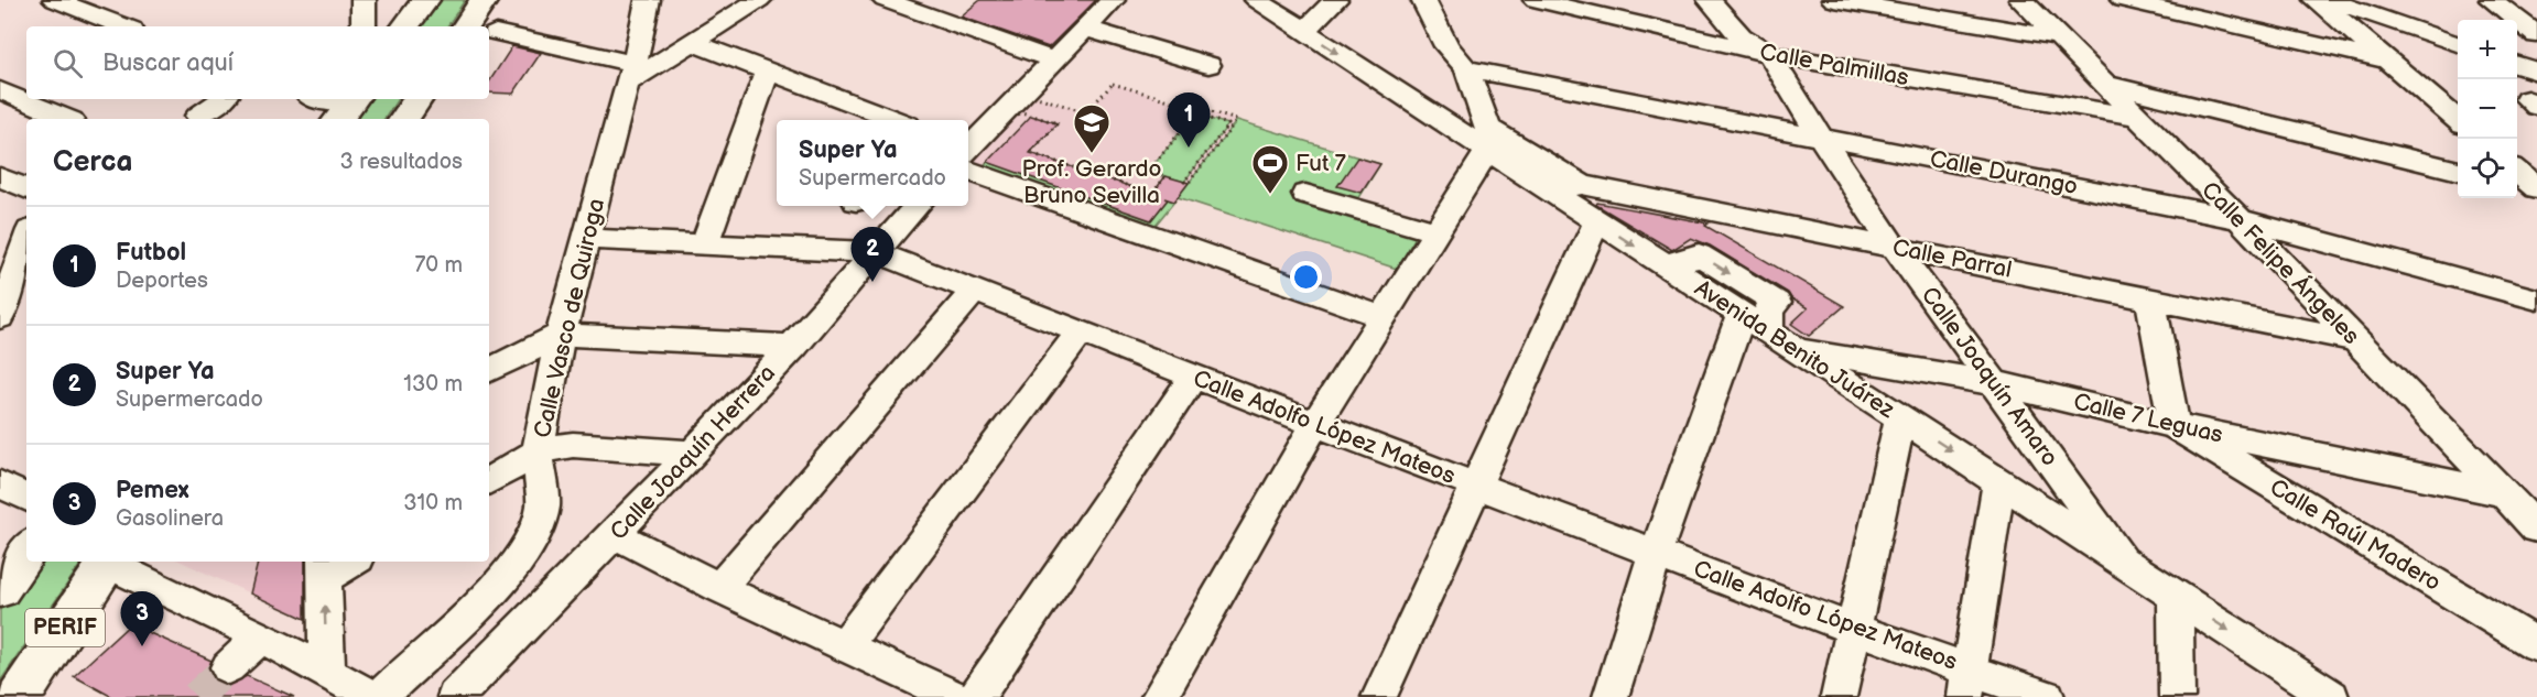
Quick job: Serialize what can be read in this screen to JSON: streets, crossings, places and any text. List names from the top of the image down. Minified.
{"streets":{"main road":["PERIF"],"street":["Calle Palmillas","Calle Durango","Calle Parral","Calle Felipe Ángeles","Calle Vasco de Quiroga","Avenida Benito Juárez","Calle Joaquín Amaro","Calle 7 Leguas","Calle Adolfo López Mateos","Calle Joaquín Herrera","Calle Raúl Madero"]},"crossings":[["Calle Palmillas","Calle Felipe Ángeles"],["Calle Palmillas","Calle Joaquín Amaro"],["Calle Durango","Calle Felipe Ángeles"],["Calle Durango","Calle Joaquín Amaro"],["Calle Parral","Calle Felipe Ángeles"],["Calle Parral","Avenida Benito Juárez"],["Calle Parral","Calle Joaquín Amaro"],["Calle Felipe Ángeles","Calle 7 Leguas"],["Calle Vasco de Quiroga","Calle Adolfo López Mateos"],["Avenida Benito Juárez","Calle Joaquín Amaro"],["Avenida Benito Juárez","Calle 7 Leguas"],["Calle Joaquín Amaro","Calle 7 Leguas"],["Calle 7 Leguas","Calle Raúl Madero"],["Calle Adolfo López Mateos","Calle Joaquín Herrera"]],"places":{"school or university":["Prof. Gerardo Bruno Sevilla"],"sports":["Fut 7"]},"page":{"map_buttons":["+","−"],"search":"Buscar aquí","pins":["1","2","3"],"heading":["Cerca","3 resultados"],"popup":["Super Ya","Supermercado"],"list":[{"mark":"1","name":"Futbol","note":"Deportes","value":"70 m"},{"mark":"2","name":"Super Ya","note":"Supermercado","value":"130 m"},{"mark":"3","name":"Pemex","note":"Gasolinera","value":"310 m"}]}}
